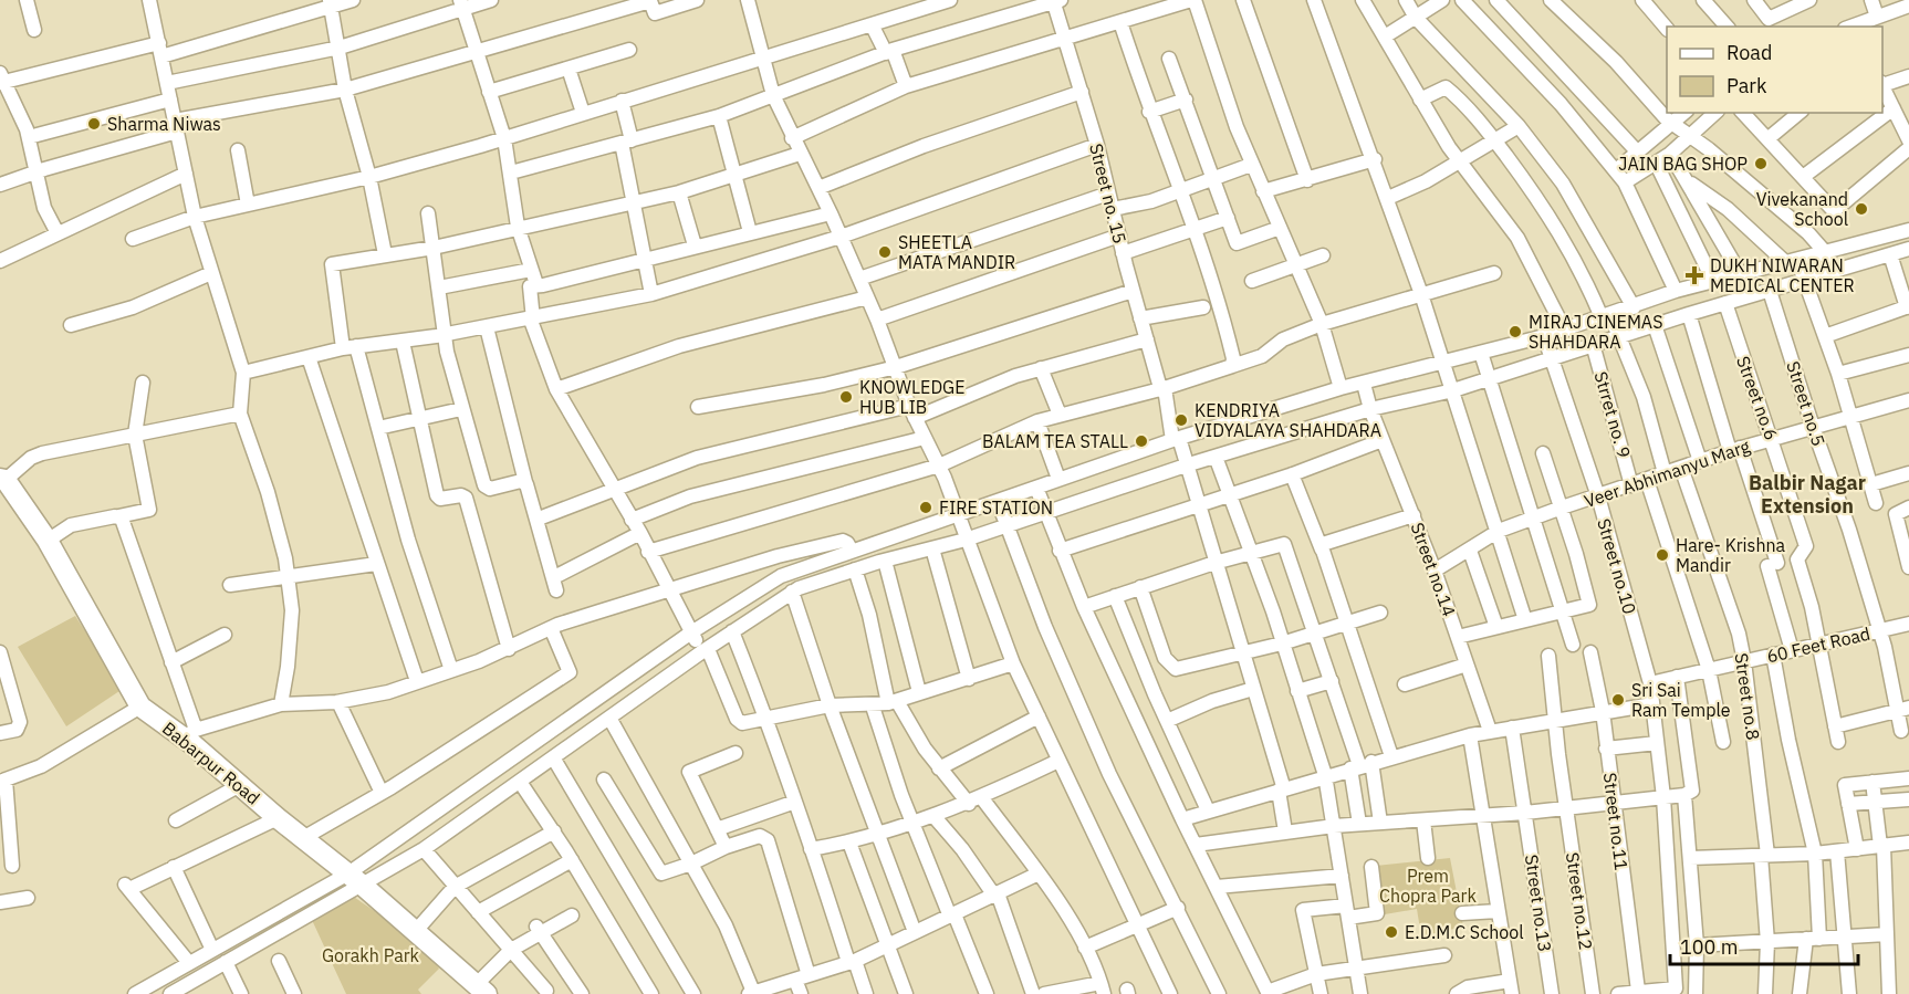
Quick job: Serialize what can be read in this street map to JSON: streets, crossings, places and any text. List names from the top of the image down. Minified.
{"streets":{"street":["Street no. 15","Street no.6","Street no.5","Strret no. 9","Veer Abhimanyu Marg","Street no.10","Street no.14","60 Feet Road","Street no.8","Babarpur Road","Street no.11","Street no.12","Street no.13"]},"crossings":[["Street no.6","Veer Abhimanyu Marg"],["Street no.6","60 Feet Road"],["Street no.5","Veer Abhimanyu Marg"],["Street no.5","60 Feet Road"],["Strret no. 9","Veer Abhimanyu Marg"],["Veer Abhimanyu Marg","Street no.10"],["Veer Abhimanyu Marg","Street no.14"],["Veer Abhimanyu Marg","Street no.8"],["Street no.10","60 Feet Road"],["Street no.10","Street no.11"],["60 Feet Road","Street no.8"]],"districts":["Balbir Nagar Extension"],"parks":["Prem Chopra Park","Gorakh Park"],"places":{"other":["Sharma Niwas","JAIN BAG SHOP","Vivekanand School","SHEETLA MATA MANDIR","MIRAJ CINEMAS SHAHDARA","KNOWLEDGE HUB LIB","KENDRIYA VIDYALAYA SHAHDARA","BALAM TEA STALL","FIRE STATION","Hare- Krishna Mandir","Sri Sai Ram Temple","E.D.M.C School"],"health":["DUKH NIWARAN MEDICAL CENTER"]},"legend":["Road","Park"],"scale_bar":"100 m"}
